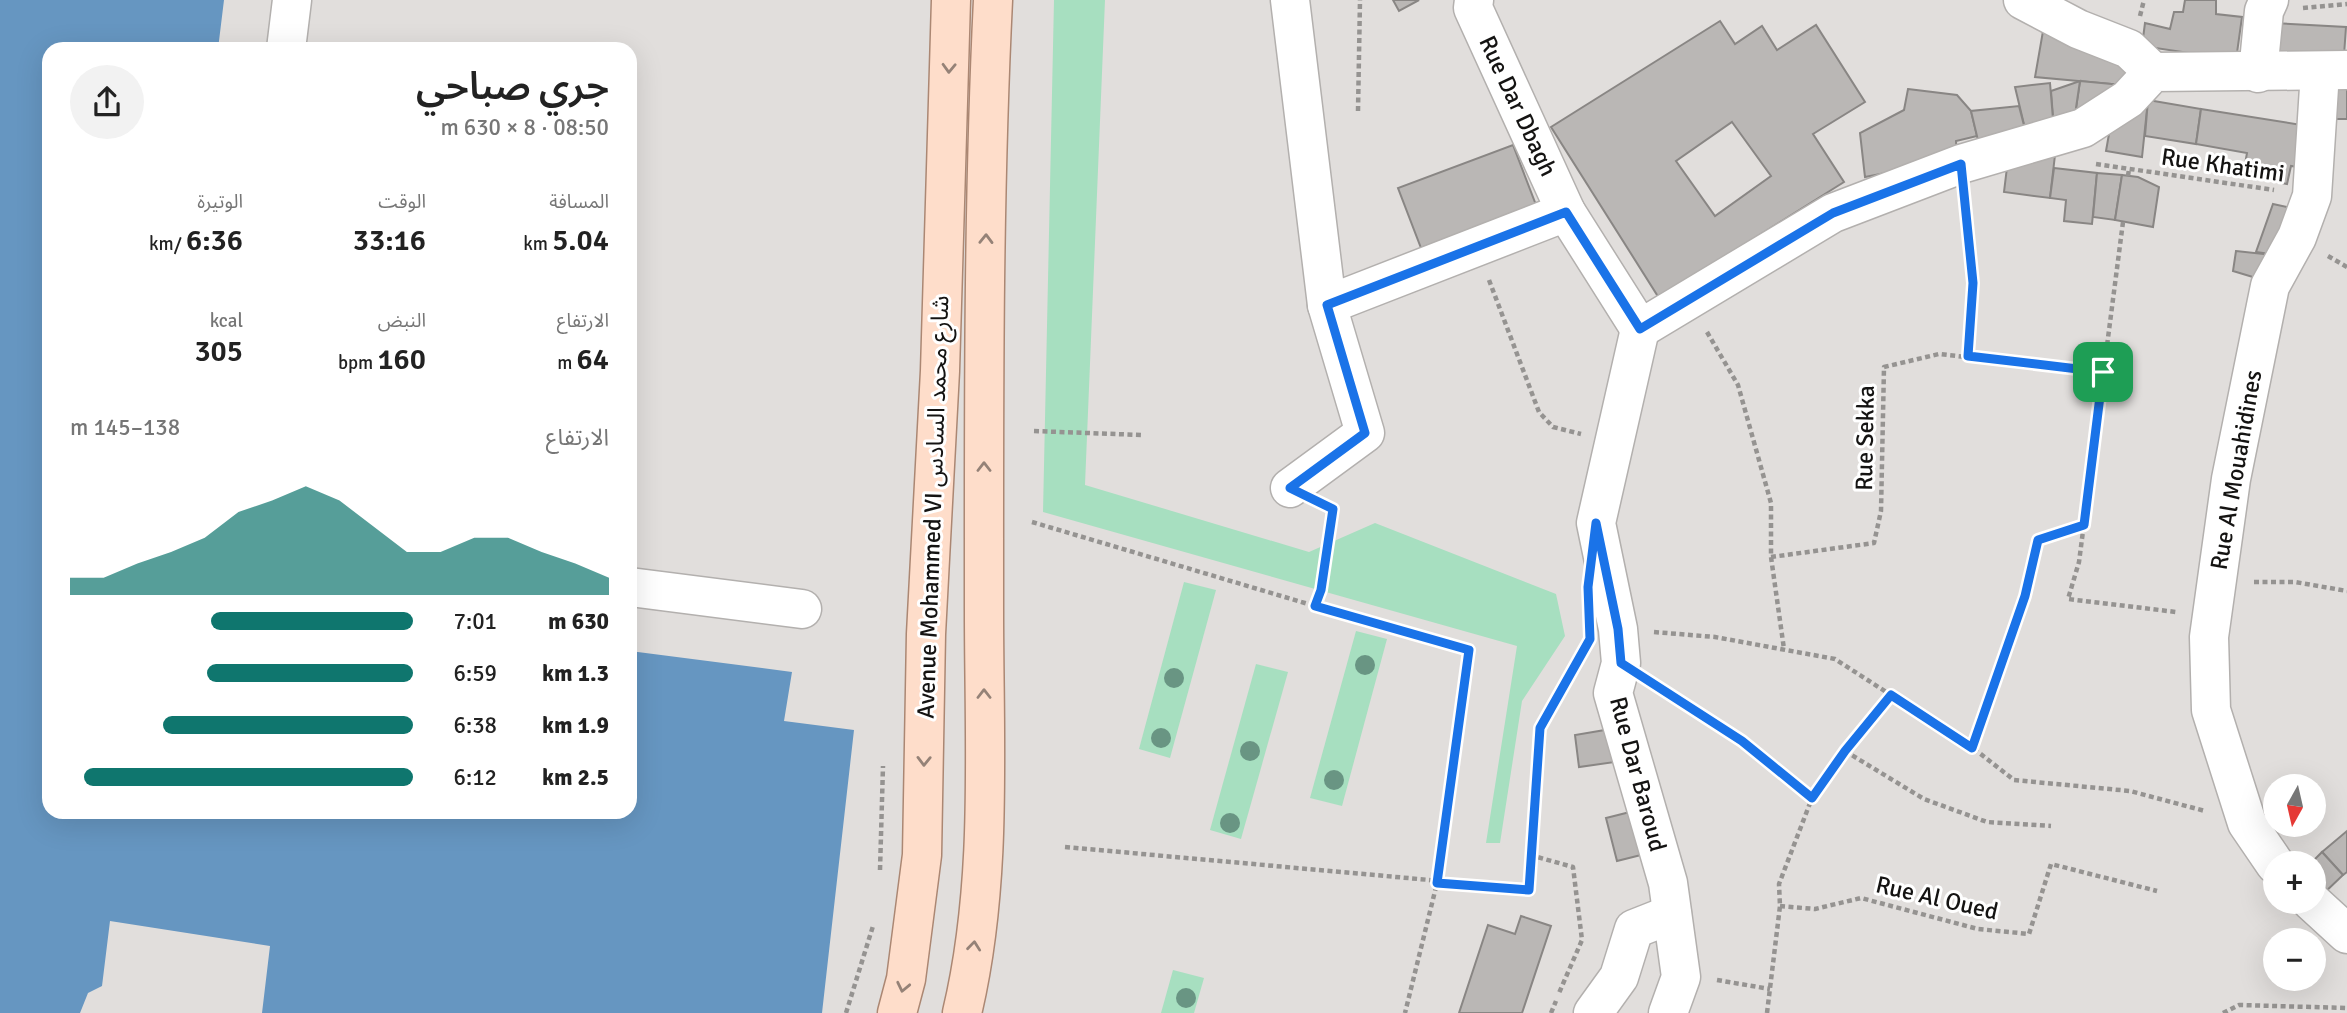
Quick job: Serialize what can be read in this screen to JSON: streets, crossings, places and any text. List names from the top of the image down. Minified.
{"streets":{"main road":["Avenue Mohammed VI شارع محمد السادس"],"street":["Rue Dar Dbagh","Rue Al Mouahidines","Rue Dar Baroud"],"path":["Rue Khatimi","Rue Sekka","Rue Al Oued"]},"crossings":[["Rue Dar Dbagh","Rue Dar Baroud"],["Rue Khatimi","Rue Al Mouahidines"]],"north":"bottom","page":{"heading":["جري صباحي","08:50 · 8 × 630 m"],"stats":[["المسافة","5.04 km"],["الوقت","33:16"],["الوتيرة","6:36 /km"],["الارتفاع","64 m"],["النبض","160 bpm"],["kcal","305"]],"chart":["الارتفاع","138–145 m"],"list":[{"name":"630 m","note":"7:01"},{"name":"1.3 km","note":"6:59"},{"name":"1.9 km","note":"6:38"},{"name":"2.5 km","note":"6:12"}],"map_buttons":["+","−"]}}
